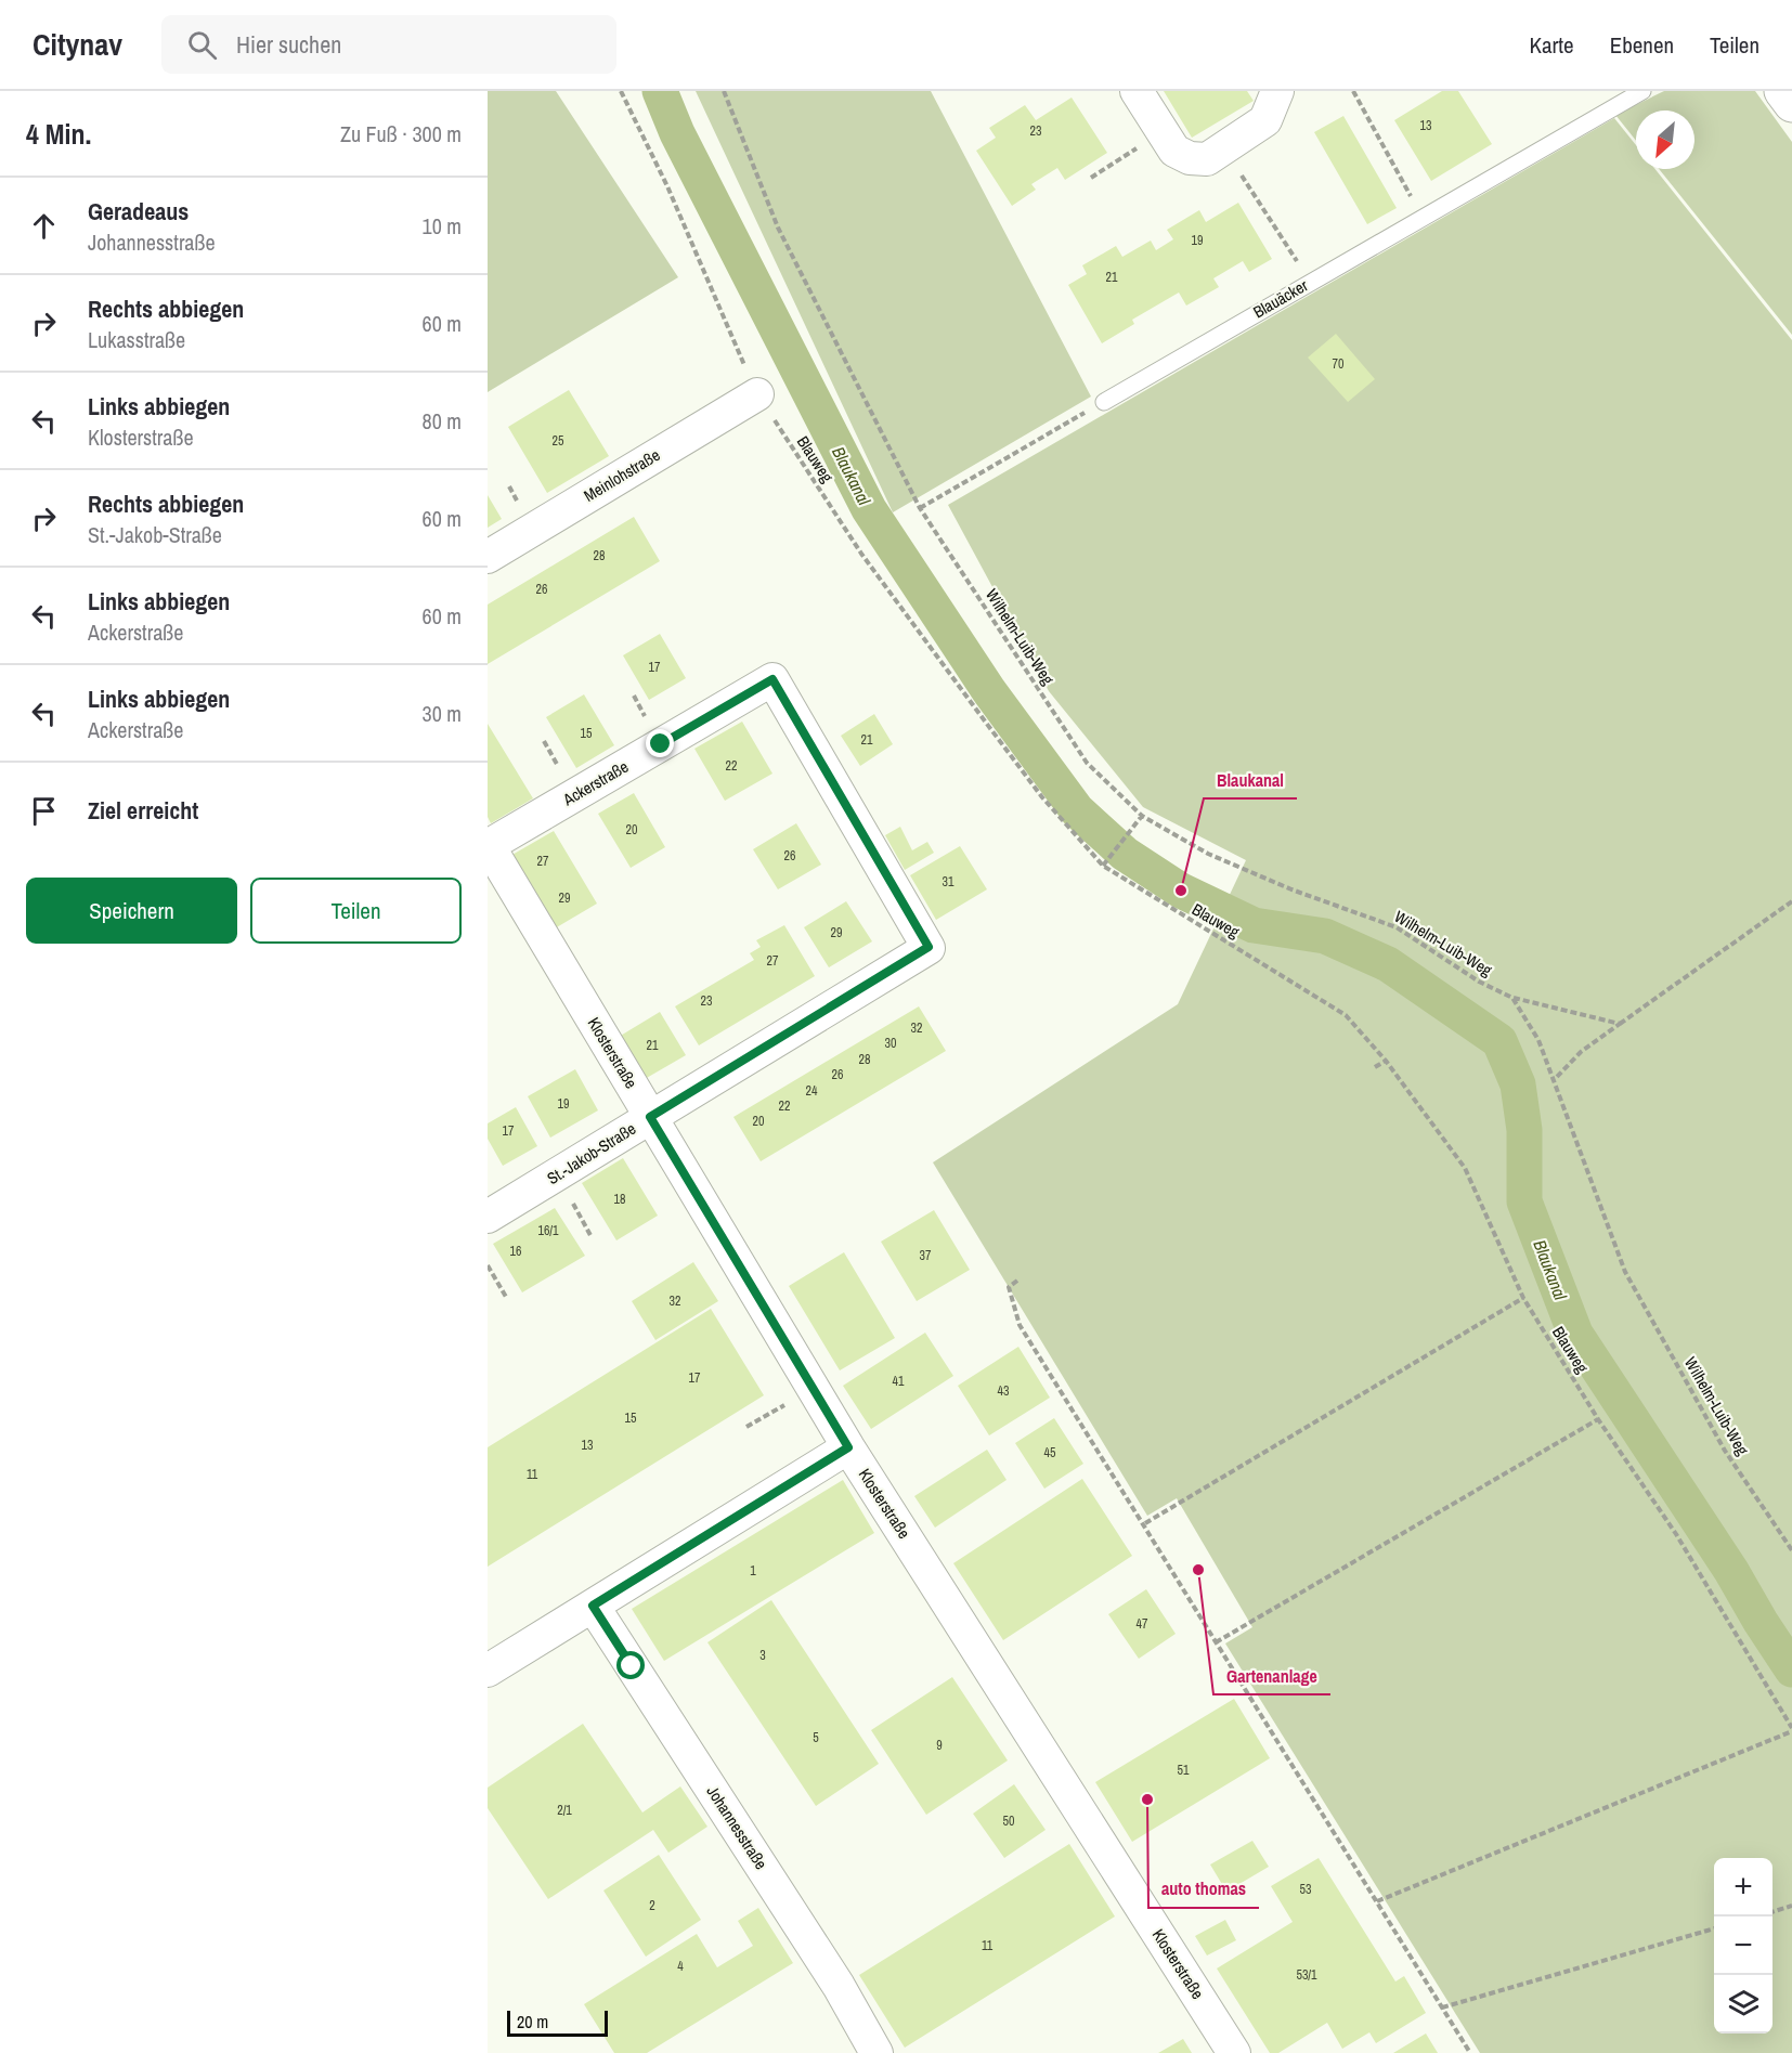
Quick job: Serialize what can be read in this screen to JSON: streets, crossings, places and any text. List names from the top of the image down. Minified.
{"streets":{"street":["Meinlohstraße","Ackerstraße","Klosterstraße","St.-Jakob-Straße","Johannesstraße"],"lane":["Blauäcker"],"path":["Blauweg","Wilhelm-Luib-Weg"]},"crossings":[["Blauweg","Meinlohstraße"],["Ackerstraße","Klosterstraße"],["Ackerstraße","St.-Jakob-Straße"],["Klosterstraße","St.-Jakob-Straße"]],"water":["Blaukanal"],"places":["Blaukanal","Gartenanlage","auto thomas"],"house_numbers":["13","23","19","21","70","25","28","26","17","15","21","22","20","26","27","31","29","29","27","23","32","30","21","28","26","24","19","22","20","17","18","16/1","16","37","32","17","41","43","15","13","45","11","1","47","3","5","9","51","2/1","50","53","2","11","4","53/1"],"scale_bar":"20 m","north":"bottom left","page":{"header":"Citynav","search":"Hier suchen","nav":["Karte","Ebenen","Teilen"],"heading":["4 Min.","Zu Fuß · 300 m"],"list":[["Geradeaus","Johannesstraße","10 m"],["Rechts abbiegen","Lukasstraße","60 m"],["Links abbiegen","Klosterstraße","80 m"],["Rechts abbiegen","St.-Jakob-Straße","60 m"],["Links abbiegen","Ackerstraße","60 m"],["Links abbiegen","Ackerstraße","30 m"],"Ziel erreicht"],"buttons":["Speichern","Teilen"],"map_buttons":["+","−"],"scale":"20 m"}}
